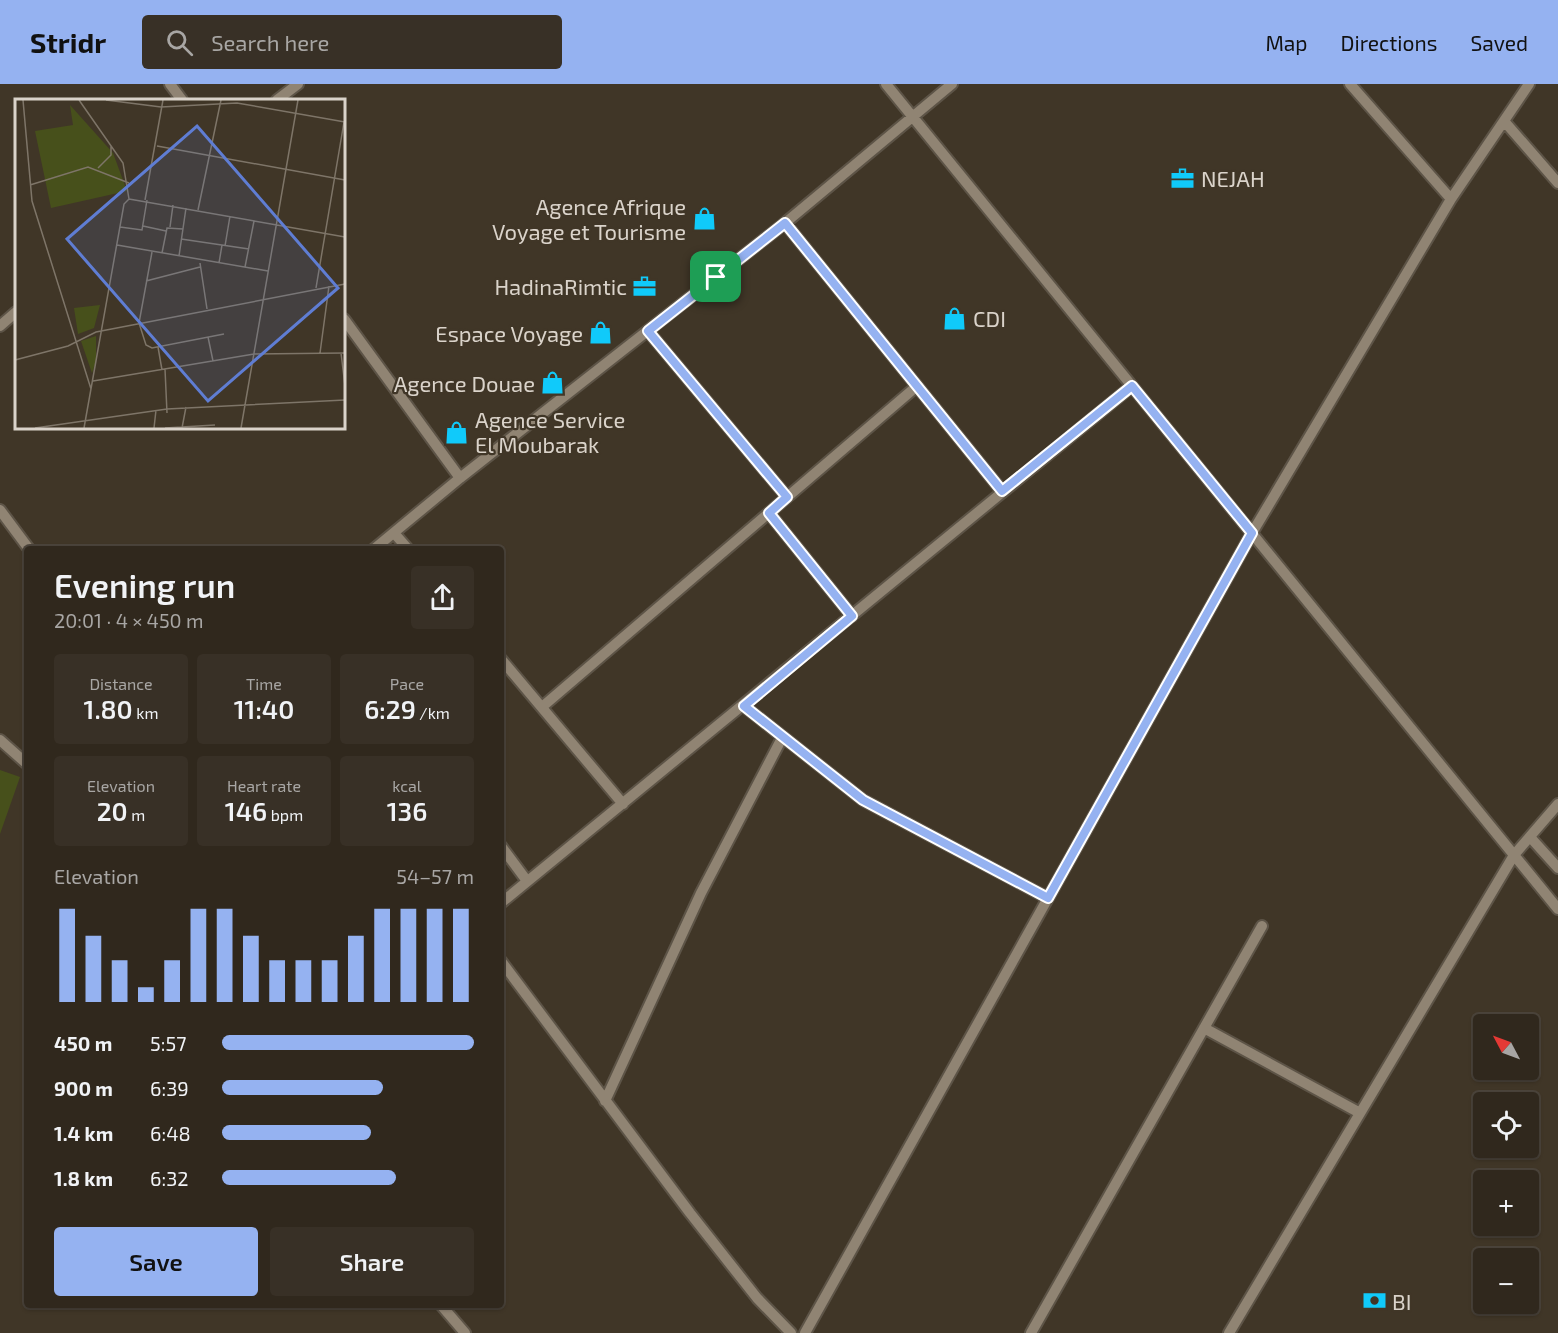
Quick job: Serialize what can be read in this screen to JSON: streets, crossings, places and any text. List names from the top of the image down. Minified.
{"places":{"office":["NEJAH","HadinaRimtic"],"shop":["Agence Afrique Voyage et Tourisme","CDI","Espace Voyage","Agence Douae","Agence Service El Moubarak"],"bank":["BI"]},"north":"top left","page":{"header":"Stridr","search":"Search here","nav":["Map","Directions","Saved"],"heading":["Evening run","20:01 · 4 × 450 m"],"stats":[["Distance","1.80 km"],["Time","11:40"],["Pace","6:29 /km"],["Elevation","20 m"],["Heart rate","146 bpm"],["kcal","136"]],"chart":["Elevation","54–57 m"],"map_buttons":["+","−"],"list":[{"name":"450 m","note":"5:57"},{"name":"900 m","note":"6:39"},{"name":"1.4 km","note":"6:48"},{"name":"1.8 km","note":"6:32"}],"buttons":["Save","Share"]}}
